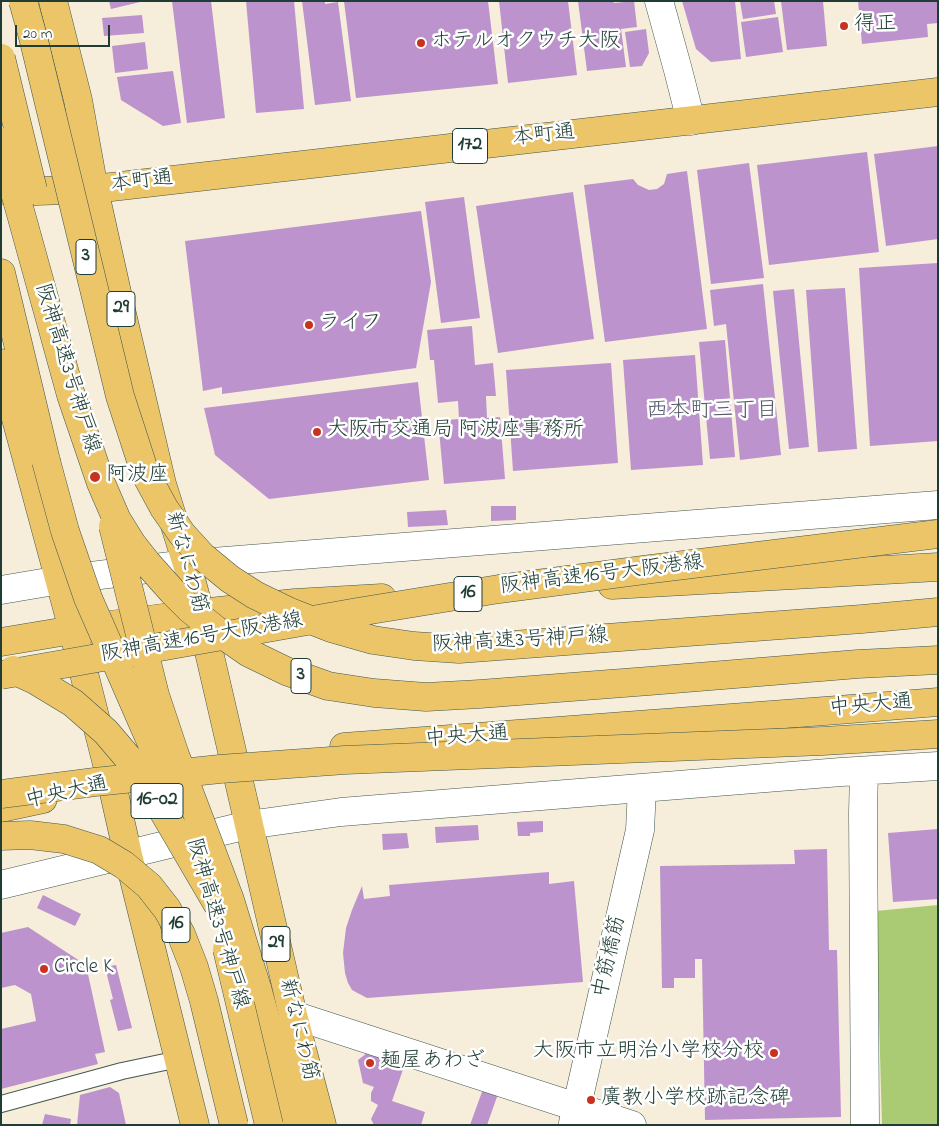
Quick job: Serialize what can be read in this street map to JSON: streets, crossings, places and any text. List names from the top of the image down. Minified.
{"streets":{"main road":["本町通","172","3","29","阪神高速3号神戸線","新なにわ筋","阪神高速16号大阪港線","16","中央大通","16-02"],"street":["中筋橋筋"]},"crossings":[["本町通","新なにわ筋"],["3","16-02"],["新なにわ筋","中央大通"]],"districts":["西本町三丁目"],"places":["得正","ホテルオクウチ大阪","ライフ","大阪市交通局 阿波座事務所","阿波座","Circle K","大阪市立明治小学校分校","麺屋あわざ","廣教小学校跡記念碑"],"scale_bar":"20 m"}
